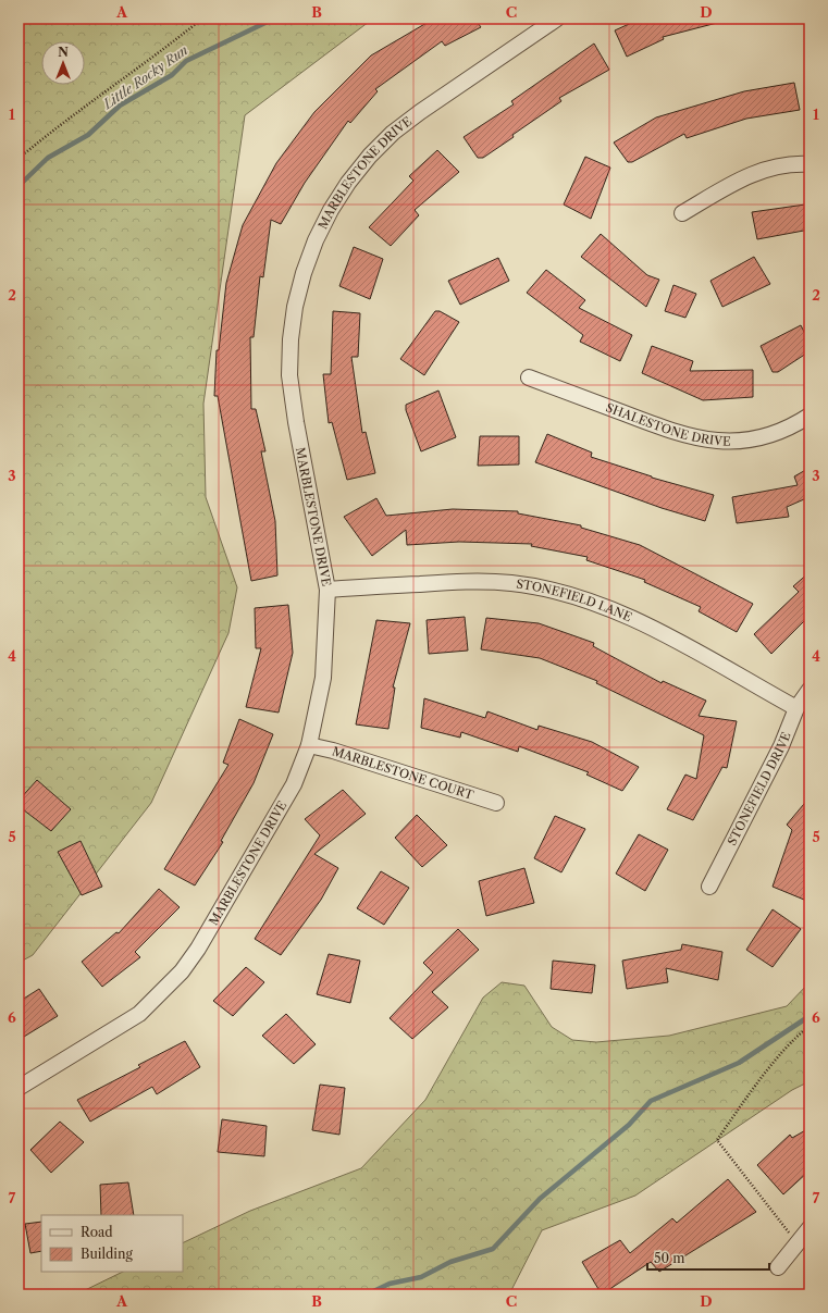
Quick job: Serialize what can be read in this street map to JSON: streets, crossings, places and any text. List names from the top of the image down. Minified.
{"streets":{"street":["MARBLESTONE DRIVE","SHALESTONE DRIVE","STONEFIELD LANE","MARBLESTONE COURT","STONEFIELD DRIVE"]},"crossings":[["MARBLESTONE DRIVE","STONEFIELD LANE"],["MARBLESTONE DRIVE","MARBLESTONE COURT"],["STONEFIELD LANE","STONEFIELD DRIVE"]],"water":["Little Rocky Run"],"legend":["Road","Building"],"scale_bar":"50 m","north":"top","grid":{"columns":["A","B","C","D"],"rows":["1","2","3","4","5","6","7"]}}
